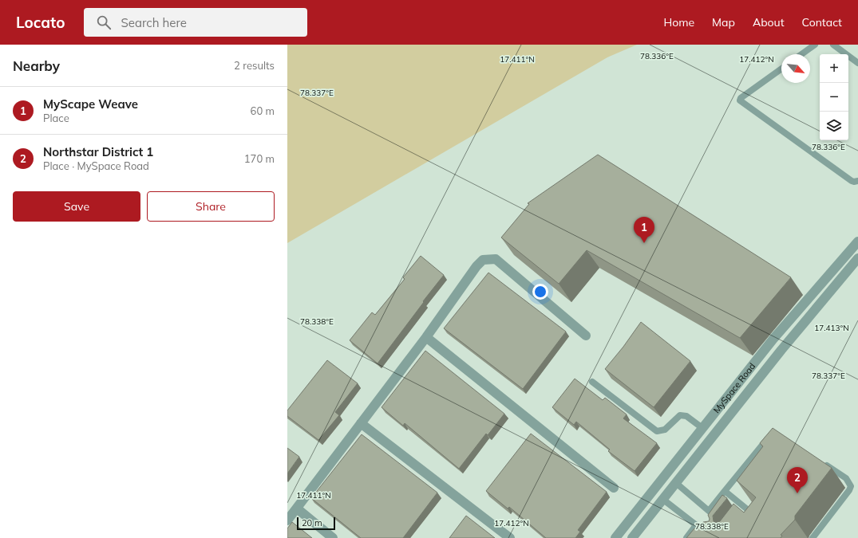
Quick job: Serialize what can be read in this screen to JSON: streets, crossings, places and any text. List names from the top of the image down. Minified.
{"streets":{"street":["MySpace Road"]},"scale_bar":"20 m","north":"bottom right","page":{"header":"Locato","search":"Search here","nav":["Home","Map","About","Contact"],"heading":["Nearby","2 results"],"map_buttons":["+","−"],"list":[{"mark":"1","name":"MyScape Weave","note":"Place","value":"60 m"},{"mark":"2","name":"Northstar District 1","note":"Place · MySpace Road","value":"170 m"}],"buttons":["Save","Share"],"pins":["1","2"],"scale":"20 m"},"coordinates":["78.336°E","17.411°N","17.412°N","78.337°E","78.338°E","17.413°N"]}
